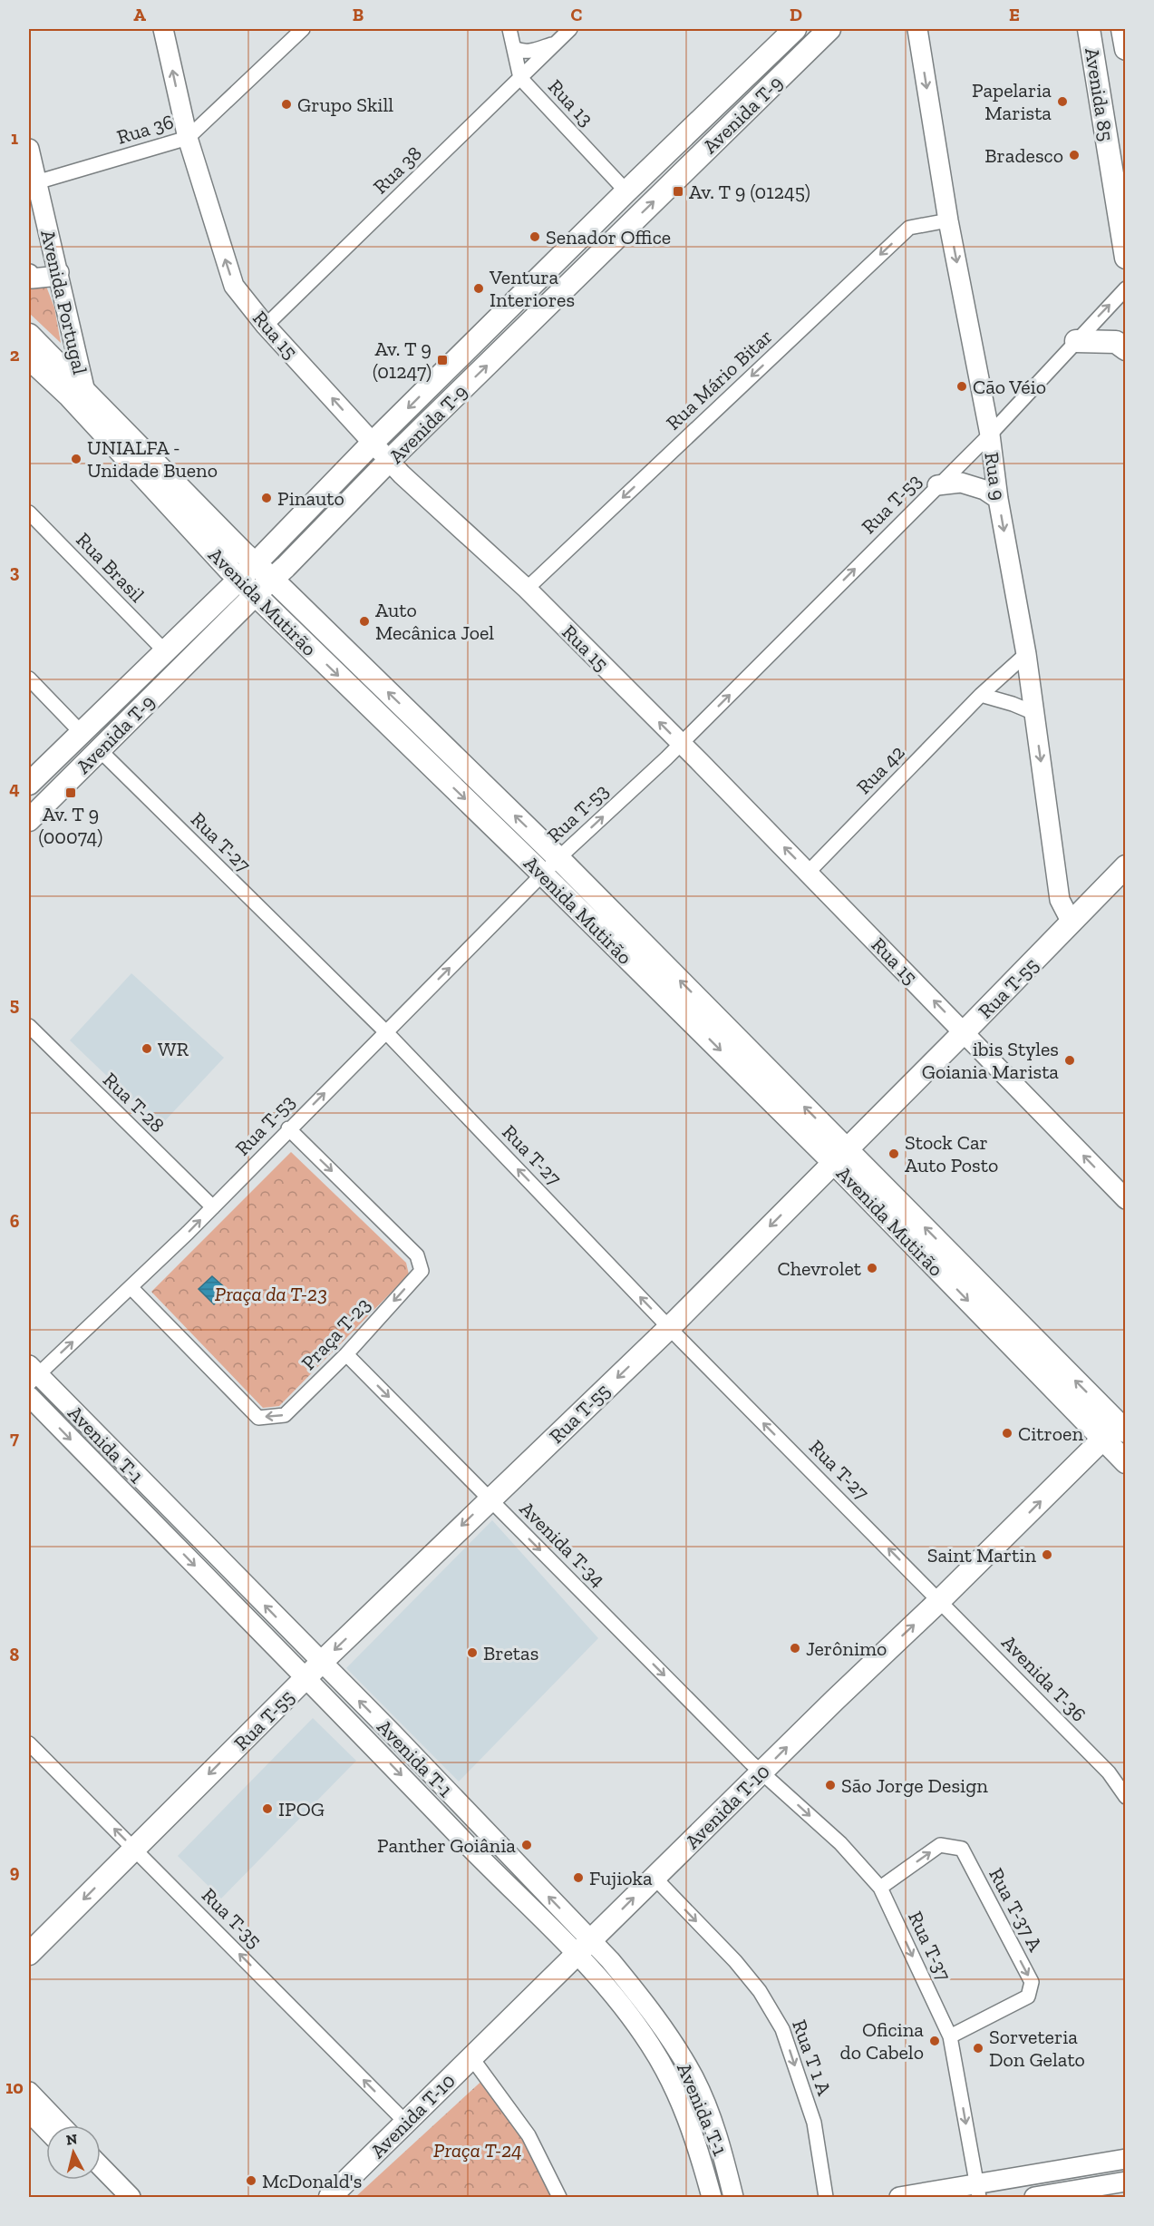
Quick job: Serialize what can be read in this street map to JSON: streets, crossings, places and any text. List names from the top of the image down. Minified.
{"streets":{"main road":["Avenida 85","Avenida T-9","Avenida Portugal","Rua 15","Rua 9","Avenida Mutirão","Rua T-55","Avenida T-1","Avenida T-10"],"street":["Rua 13","Rua 36","Rua 38","Rua Mário Bitar","Rua T-53","Rua Brasil","Rua 42","Rua T-27","Rua T-28","Praça T-23","Avenida T-34","Avenida T-36","Rua T-37 A","Rua T-35","Rua T-37","Rua T 1 A"]},"crossings":[["Rua 13","Avenida T-9"],["Rua 13","Rua 38"],["Avenida T-9","Rua 15"],["Avenida T-9","Rua Brasil"],["Avenida T-9","Avenida Mutirão"],["Avenida T-9","Rua T-27"],["Rua 36","Avenida Portugal"],["Rua 36","Rua 15"],["Rua 38","Rua 15"],["Avenida Portugal","Avenida Mutirão"],["Rua 15","Rua Mário Bitar"],["Rua 15","Rua T-53"],["Rua 15","Rua 42"],["Rua 15","Rua T-55"],["Rua Mário Bitar","Rua 9"],["Rua 9","Rua T-53"],["Rua 9","Rua 42"],["Rua 9","Rua T-55"],["Rua T-53","Avenida Mutirão"],["Rua T-53","Rua T-27"],["Rua T-53","Rua T-28"],["Rua T-53","Praça T-23"],["Rua T-53","Avenida T-1"],["Avenida Mutirão","Rua T-55"],["Avenida Mutirão","Avenida T-10"],["Rua T-27","Rua T-55"],["Rua T-27","Avenida T-36"],["Rua T-27","Avenida T-10"],["Rua T-55","Avenida T-1"],["Rua T-55","Avenida T-34"],["Rua T-55","Rua T-35"],["Praça T-23","Avenida T-34"],["Avenida T-1","Avenida T-10"],["Avenida T-34","Avenida T-10"],["Avenida T-34","Rua T-37"],["Avenida T-36","Avenida T-10"],["Avenida T-10","Rua T-35"],["Avenida T-10","Rua T-37"],["Avenida T-10","Rua T 1 A"],["Rua T-37 A","Rua T-37"]],"one_way":["Rua 15","Rua Mário Bitar","Rua 9","Rua T-53","Rua T-27","Rua T-55","Avenida T-34","Avenida T-10","Rua T-35","Rua T-37","Rua T 1 A"],"parks":["Praça da T-23","Praça T-24"],"places":{"other":["Papelaria Marista","Grupo Skill","Bradesco","Senador Office","Ventura Interiores","Cão Véio","UNIALFA - Unidade Bueno","Pinauto","Auto Mecânica Joel","WR","ibis Styles Goiania Marista","Stock Car Auto Posto","Chevrolet","Citroen","Saint Martin","Jerônimo","Bretas","São Jorge Design","IPOG","Panther Goiânia","Fujioka","Oficina do Cabelo","Sorveteria Don Gelato","McDonald's"],"transit":["Av. T 9 (01245)","Av. T 9 (01247)","Av. T 9 (00074)"]},"north":"top","grid":{"columns":["A","B","C","D","E"],"rows":["1","2","3","4","5","6","7","8","9","10"]}}
